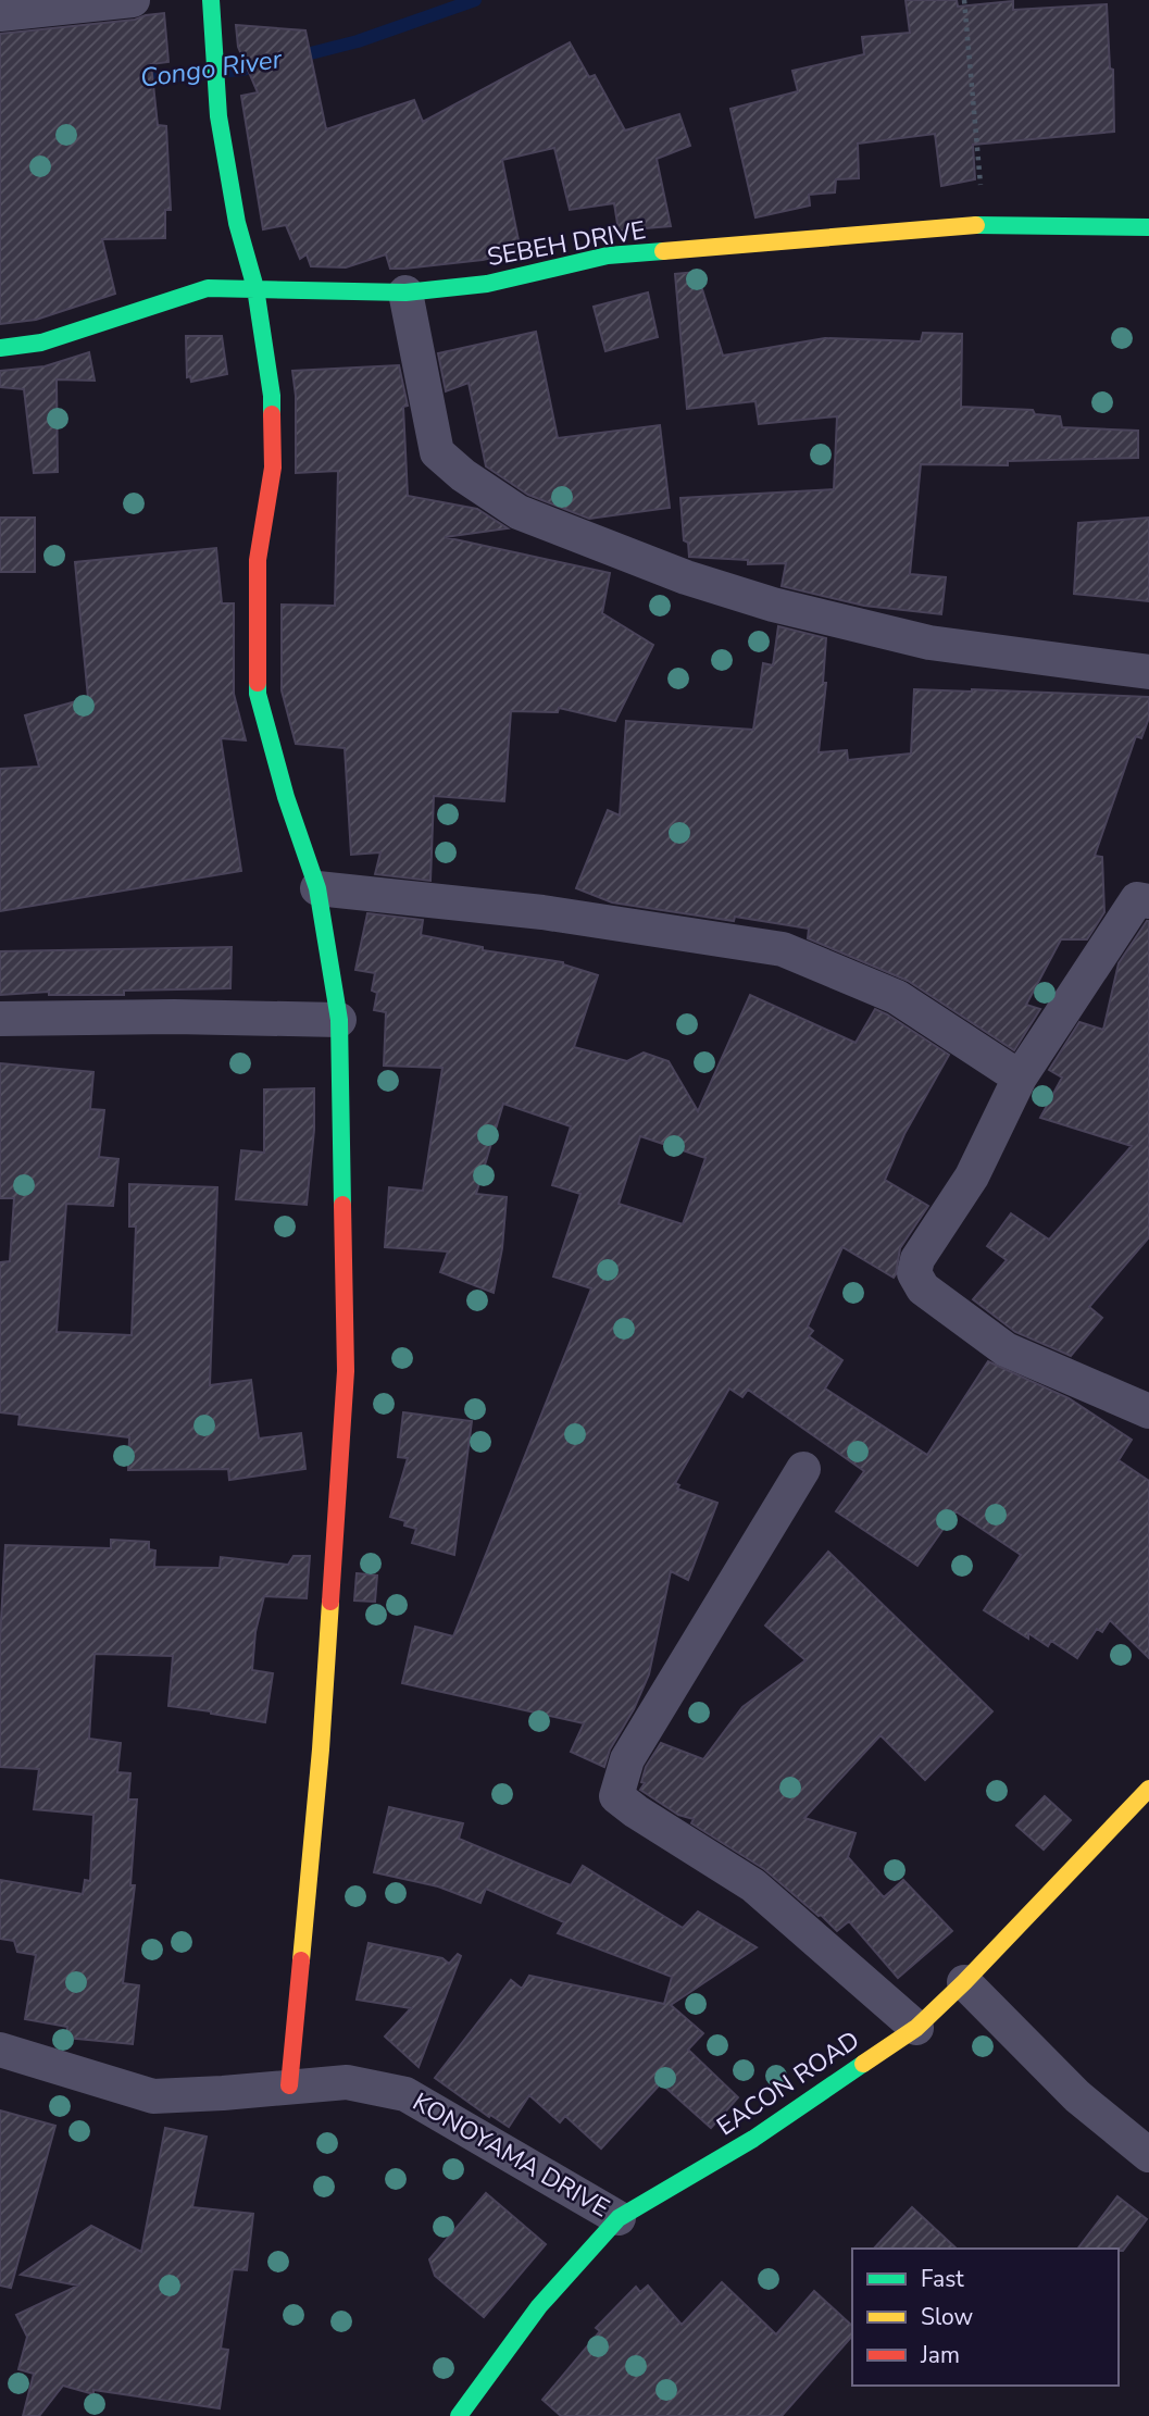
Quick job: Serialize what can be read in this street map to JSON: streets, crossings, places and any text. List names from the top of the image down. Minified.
{"streets":{"street":["SEBEH DRIVE","EACON ROAD","KONOYAMA DRIVE"]},"crossings":[["EACON ROAD","KONOYAMA DRIVE"]],"water":["Congo River"],"legend":["Fast","Slow","Jam"]}
